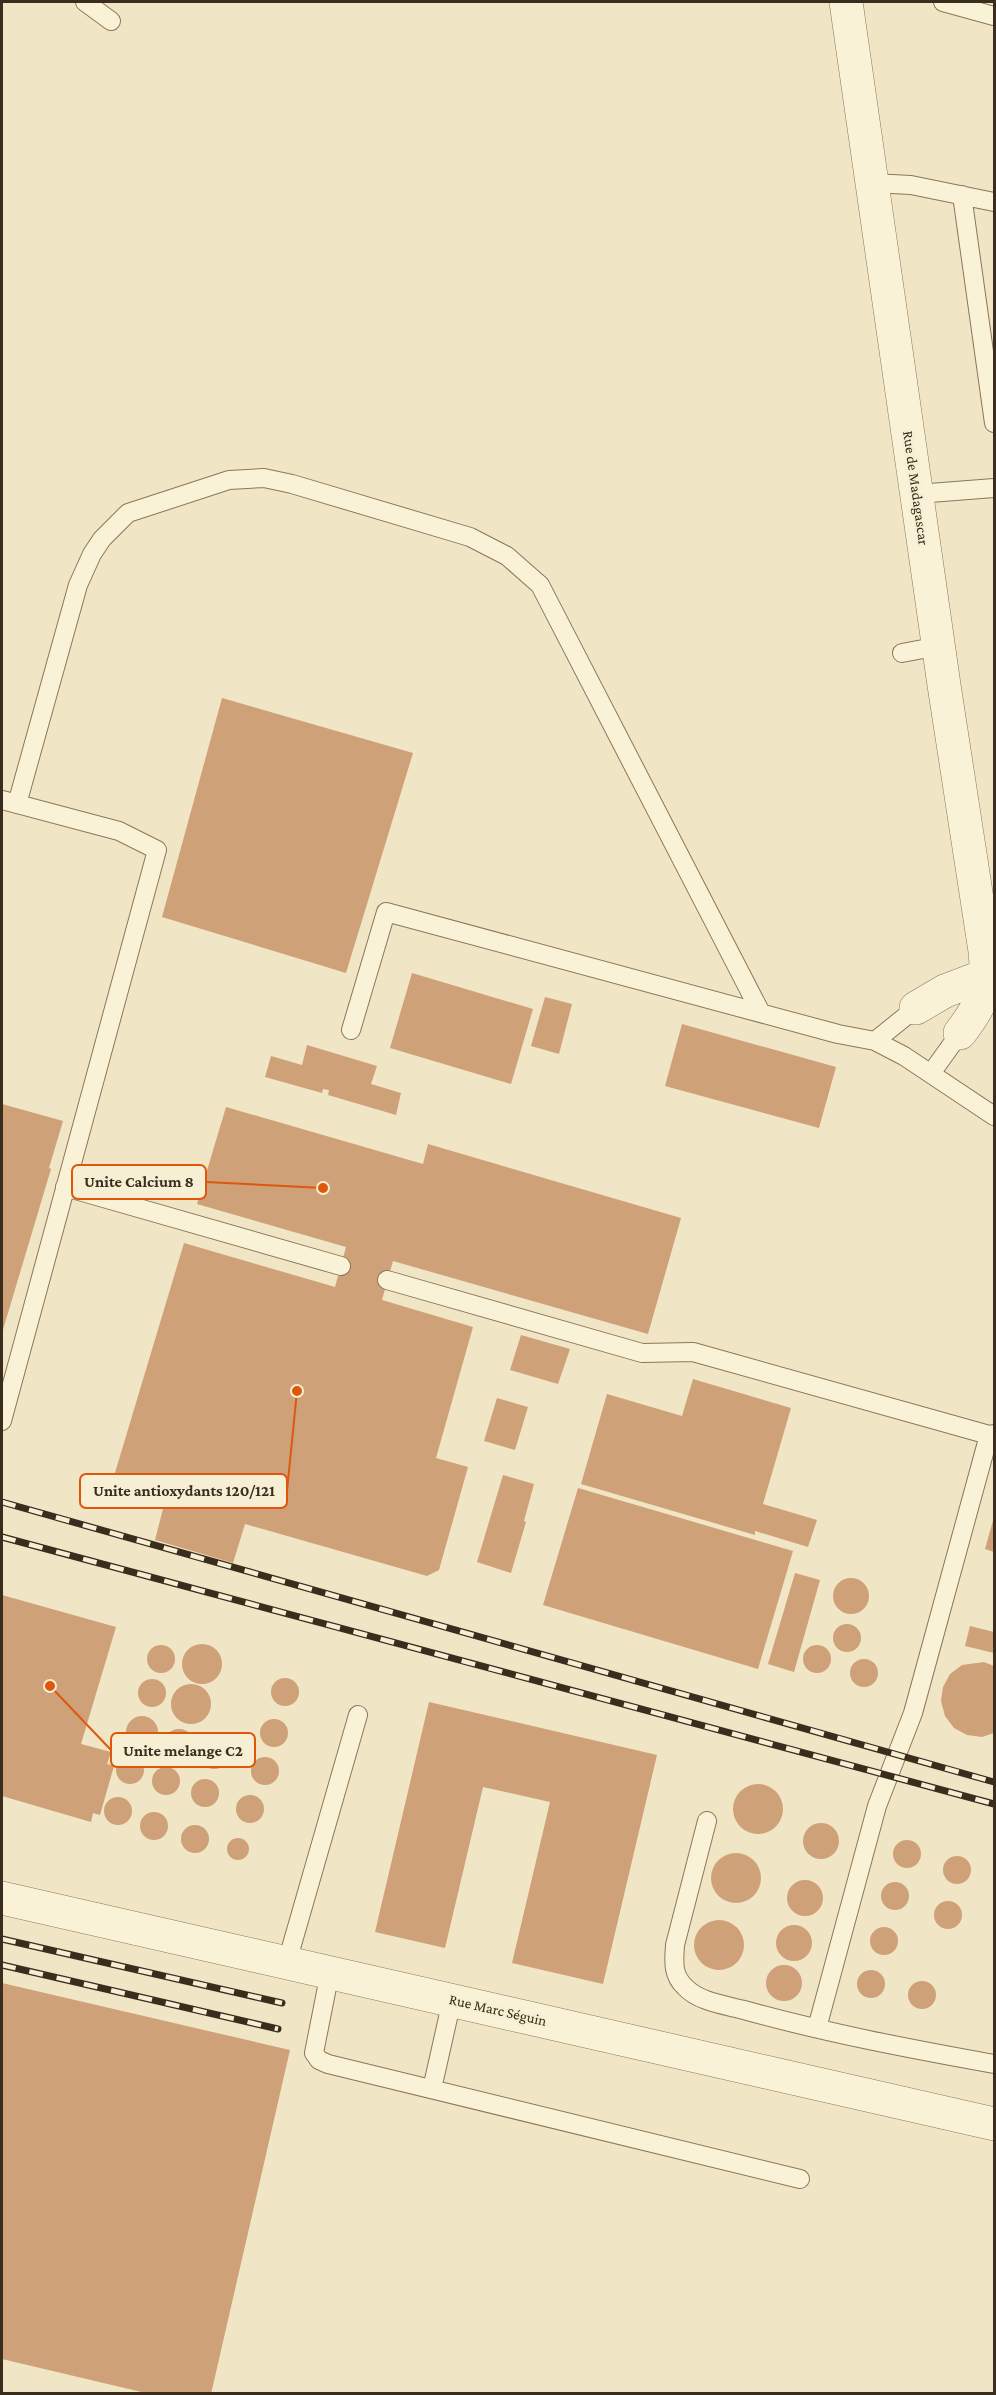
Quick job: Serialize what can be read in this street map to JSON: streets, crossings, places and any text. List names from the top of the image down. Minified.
{"streets":{"street":["Rue de Madagascar","Rue Marc Séguin"]},"places":["Unite Calcium 8","Unite antioxydants 120/121","Unite melange C2"]}
